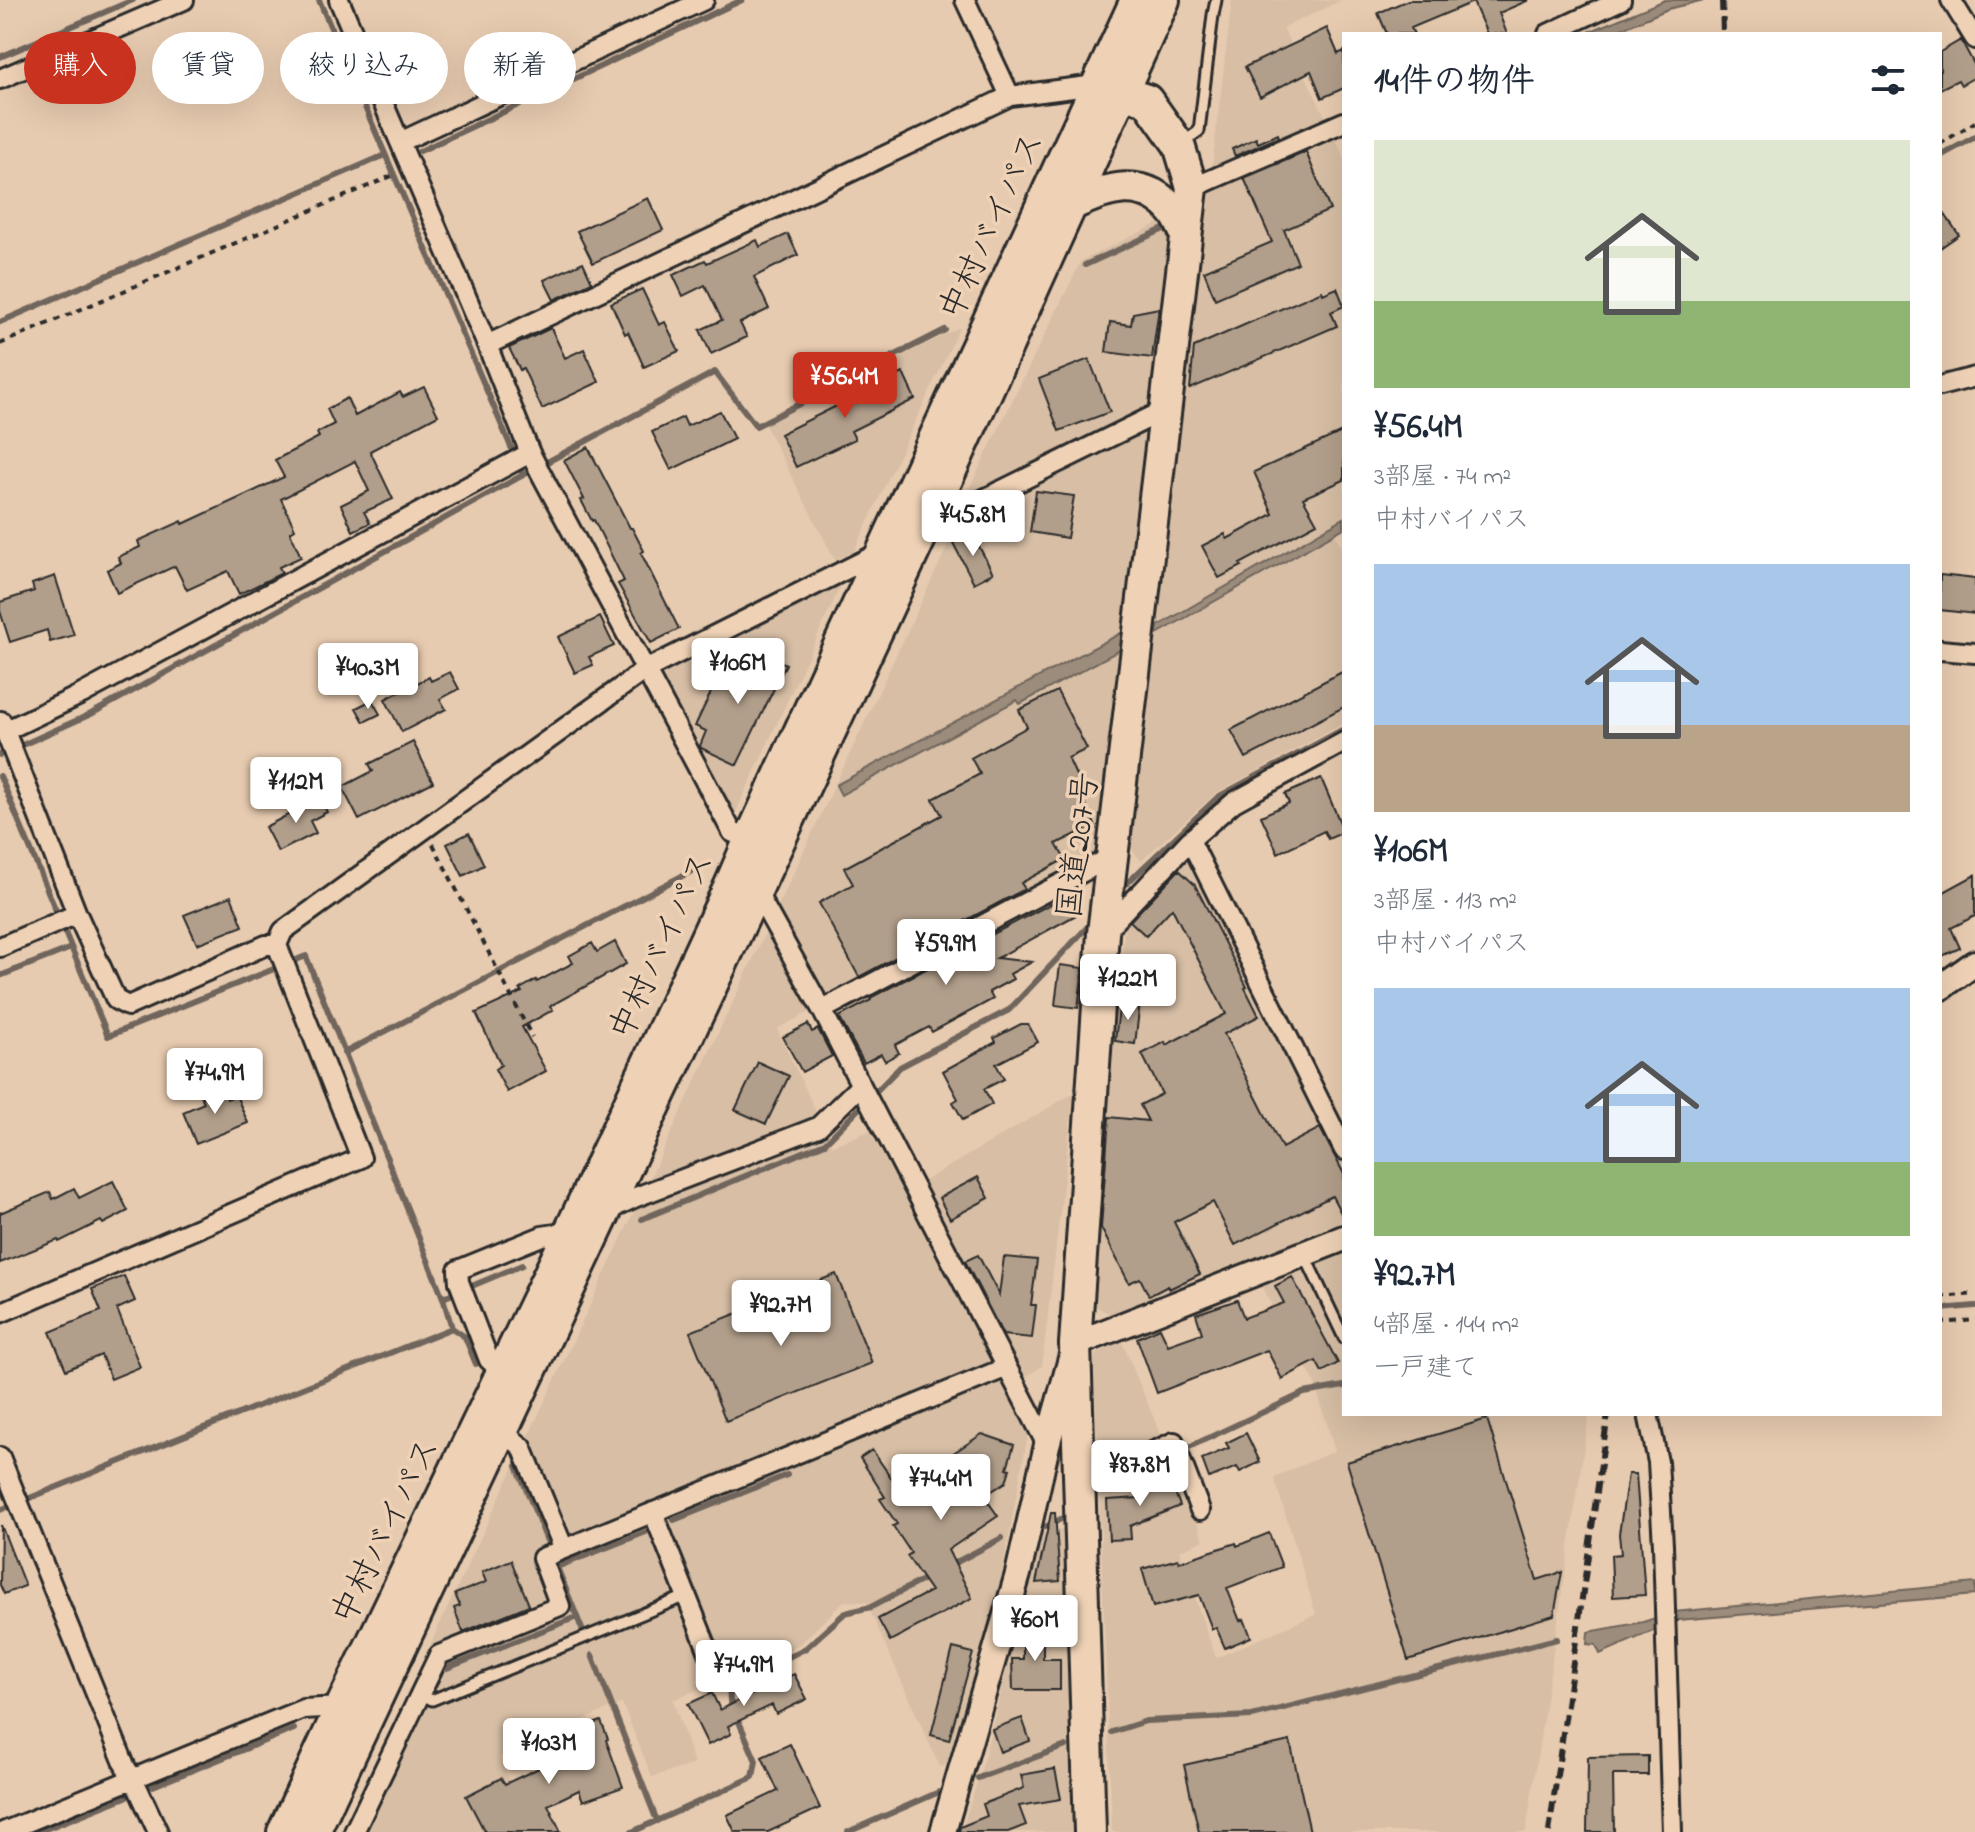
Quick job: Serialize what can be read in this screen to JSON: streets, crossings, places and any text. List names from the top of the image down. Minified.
{"streets":{"highway":["中村バイパス","国道207号"]},"crossings":[["中村バイパス","国道207号"]],"page":{"chip":["購入","賃貸","絞り込み","新着"],"heading":"14件の物件","list":[{"name":"¥56.4M","note":"3部屋 · 74 m² · 中村バイパス"},{"name":"¥106M","note":"3部屋 · 113 m² · 中村バイパス"},{"name":"¥92.7M","note":"4部屋 · 144 m² · 一戸建て"}],"price":["¥56.4M","¥45.8M","¥106M","¥40.3M","¥112M","¥59.9M","¥122M","¥74.9M","¥92.7M","¥87.8M","¥74.4M","¥60M","¥74.9M","¥103M"]}}
